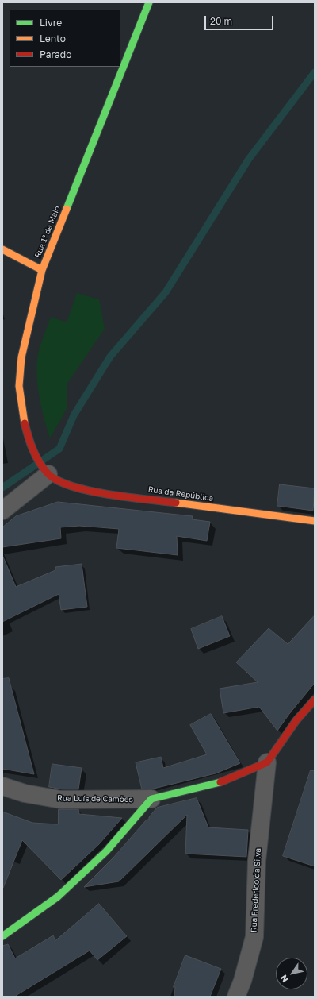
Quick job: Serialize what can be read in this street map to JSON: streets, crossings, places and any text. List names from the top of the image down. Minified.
{"streets":{"street":["Rua 1º de Maio","Rua da República","Rua Luís de Camões","Rua Frederico da Silva"]},"crossings":[["Rua 1º de Maio","Rua da República"]],"legend":["Livre","Lento","Parado"],"scale_bar":"20 m","north":"bottom left"}
